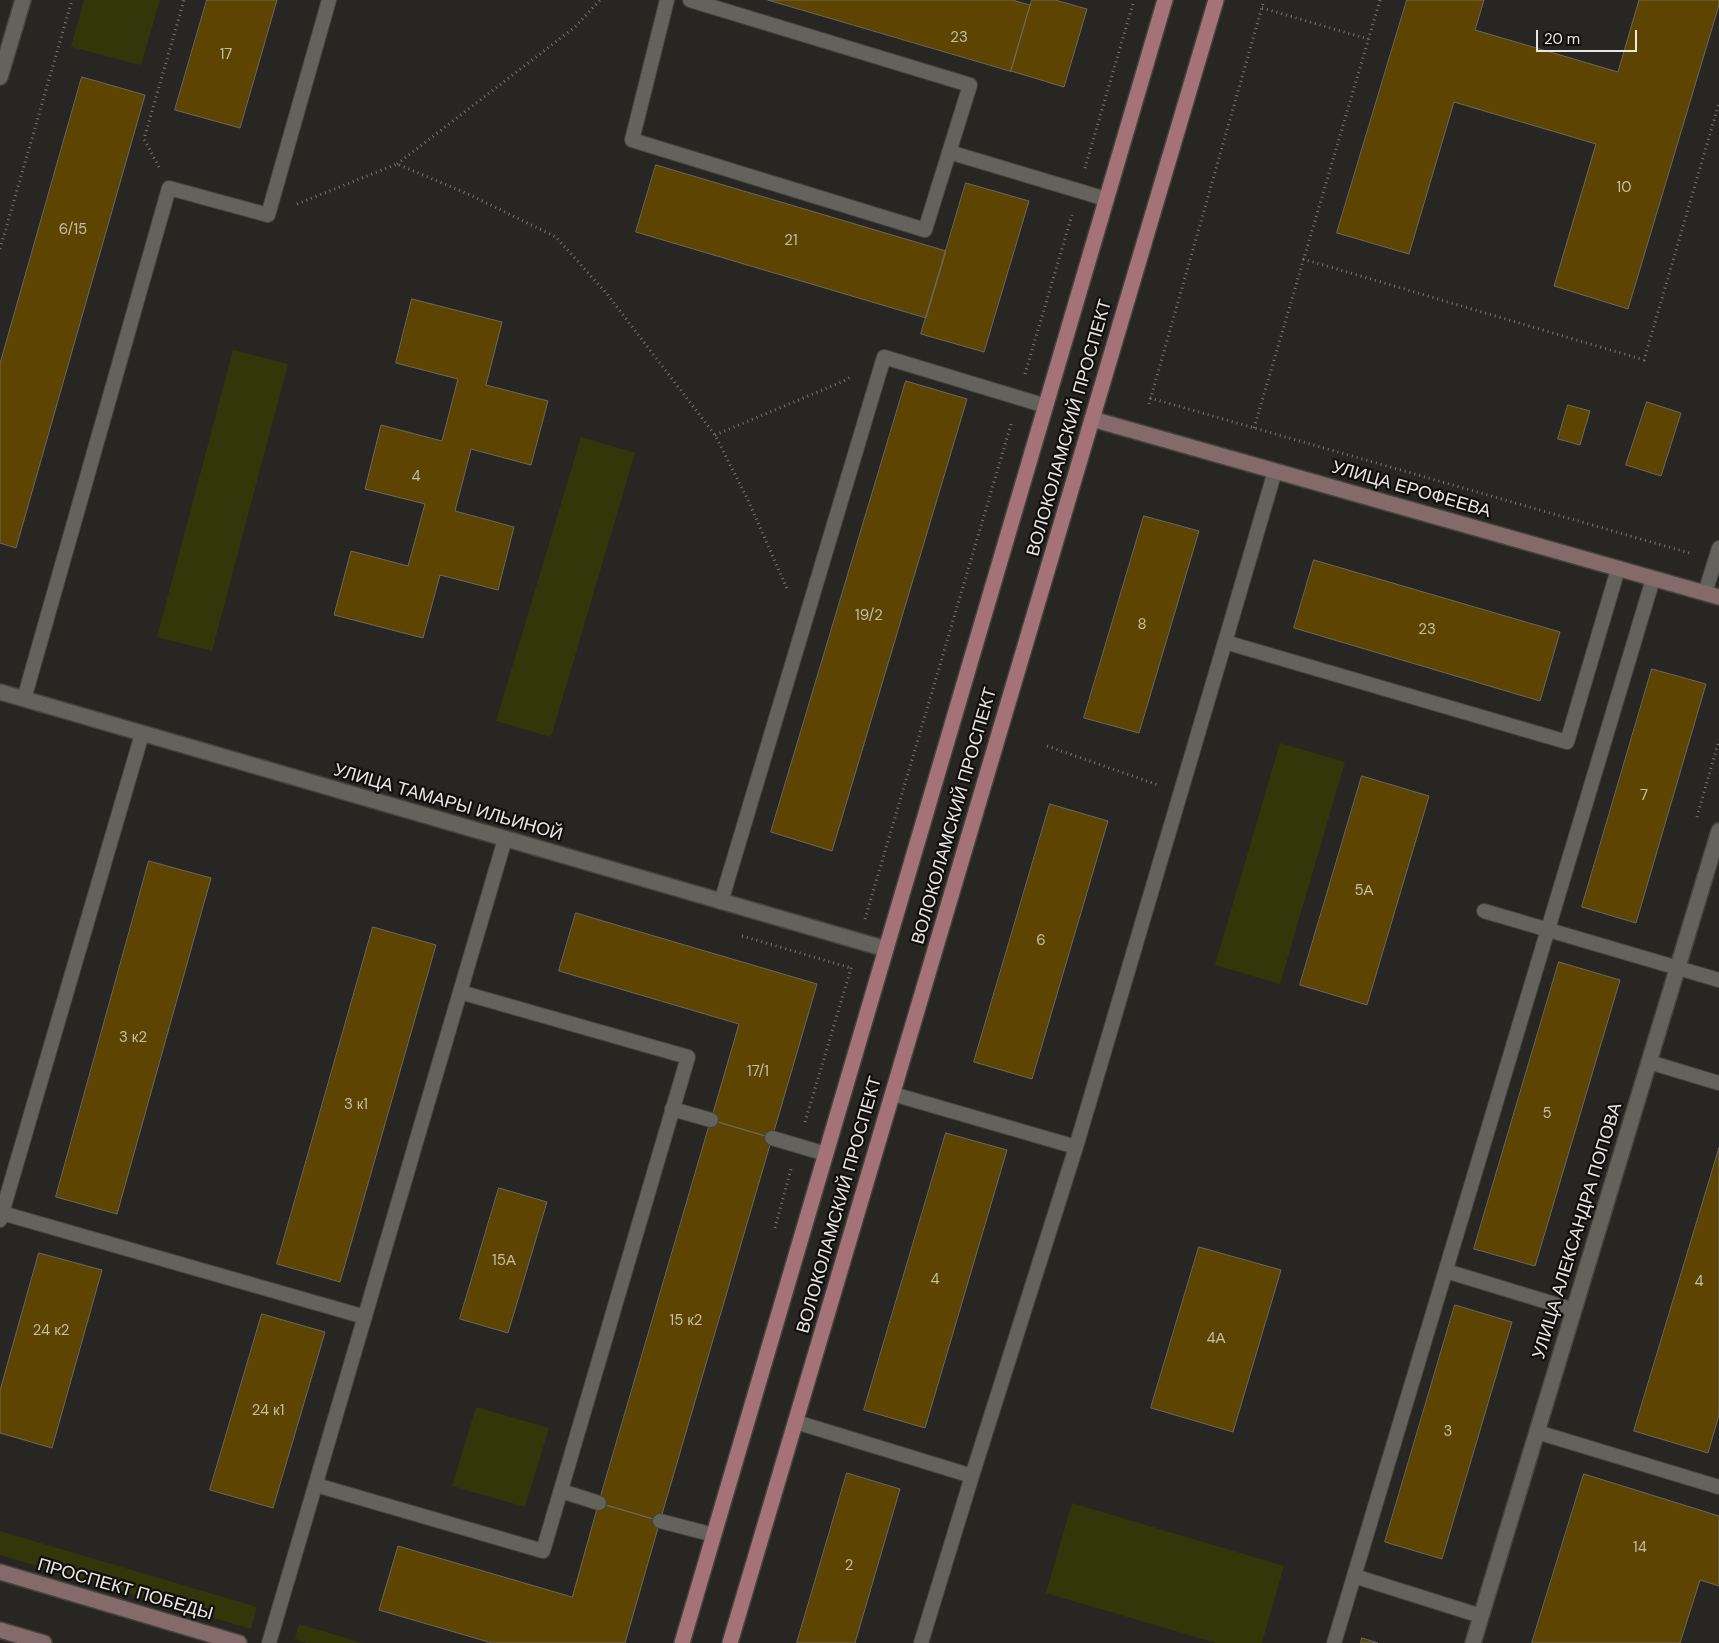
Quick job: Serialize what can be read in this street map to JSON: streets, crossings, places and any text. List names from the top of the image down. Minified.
{"streets":{"main road":["ВОЛОКОЛАМСКИЙ ПРОСПЕКТ"],"street":["УЛИЦА ЕРОФЕЕВА","УЛИЦА ТАМАРЫ ИЛЬИНОЙ","УЛИЦА АЛЕКСАНДРА ПОПОВА","ПРОСПЕКТ ПОБЕДЫ"]},"crossings":[["ВОЛОКОЛАМСКИЙ ПРОСПЕКТ","УЛИЦА ЕРОФЕЕВА"],["ВОЛОКОЛАМСКИЙ ПРОСПЕКТ","УЛИЦА ТАМАРЫ ИЛЬИНОЙ"]],"house_numbers":["23","17","10","6/15","21","4","19/2","8","23","7","5А","6","3 к2","17/1","3 к1","5","15А","4","4","15 к2","24 к2","4А","24 к1","3","14","2"],"scale_bar":"20 m"}
